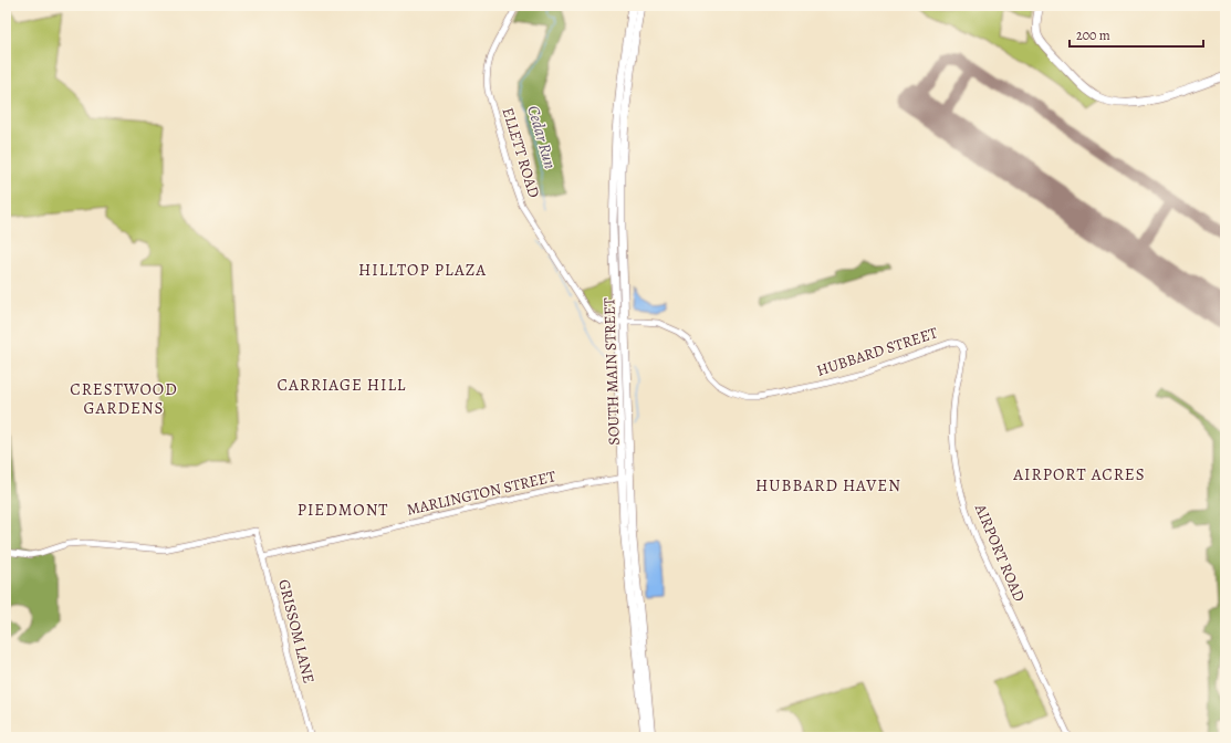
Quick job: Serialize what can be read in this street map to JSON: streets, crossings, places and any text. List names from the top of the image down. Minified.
{"streets":{"main road":["SOUTH MAIN STREET"],"street":["ELLETT ROAD","HUBBARD STREET","MARLINGTON STREET","AIRPORT ROAD","GRISSOM LANE"]},"crossings":[["ELLETT ROAD","HUBBARD STREET"],["ELLETT ROAD","SOUTH MAIN STREET"],["HUBBARD STREET","SOUTH MAIN STREET"],["HUBBARD STREET","AIRPORT ROAD"],["SOUTH MAIN STREET","MARLINGTON STREET"],["MARLINGTON STREET","GRISSOM LANE"]],"districts":["HILLTOP PLAZA","CARRIAGE HILL","CRESTWOOD GARDENS","AIRPORT ACRES","HUBBARD HAVEN","PIEDMONT"],"water":["Cedar Run"],"scale_bar":"200 m"}
